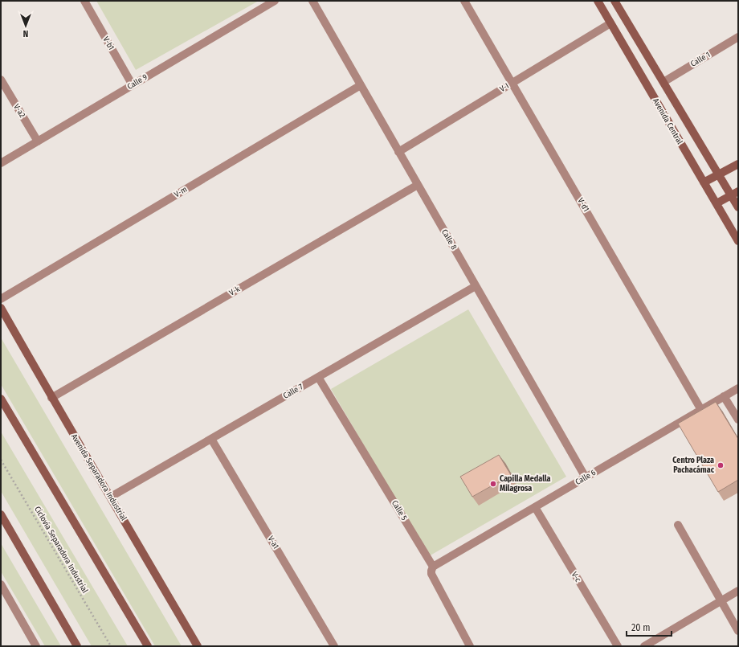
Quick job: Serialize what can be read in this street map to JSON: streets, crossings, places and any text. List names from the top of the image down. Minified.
{"streets":{"street":["V-b1","Calle 1","Calle 9","V-I","V-a2","Avenida Central","V-m","V-d1","Calle 8","V-k","Calle 7","Avenida Separadora Industrial","Calle 6","Calle 5","V-a1","V-c"],"path":["Ciclovía Separadora Industrial"]},"crossings":[["V-b1","Calle 9"],["Calle 1","Avenida Central"],["Calle 9","V-a2"],["V-I","Avenida Central"],["V-I","V-d1"],["V-I","Calle 8"],["V-m","Calle 8"],["V-d1","Calle 6"],["Calle 8","V-k"],["Calle 8","Calle 7"],["Calle 8","Calle 6"],["V-k","Avenida Separadora Industrial"],["Calle 7","Avenida Separadora Industrial"],["Calle 7","Calle 5"],["Calle 7","V-a1"],["Calle 6","Calle 5"],["Calle 6","V-c"]],"places":["Centro Plaza Pachacámac","Capilla Medalla Milagrosa"],"scale_bar":"20 m","north":"bottom"}
